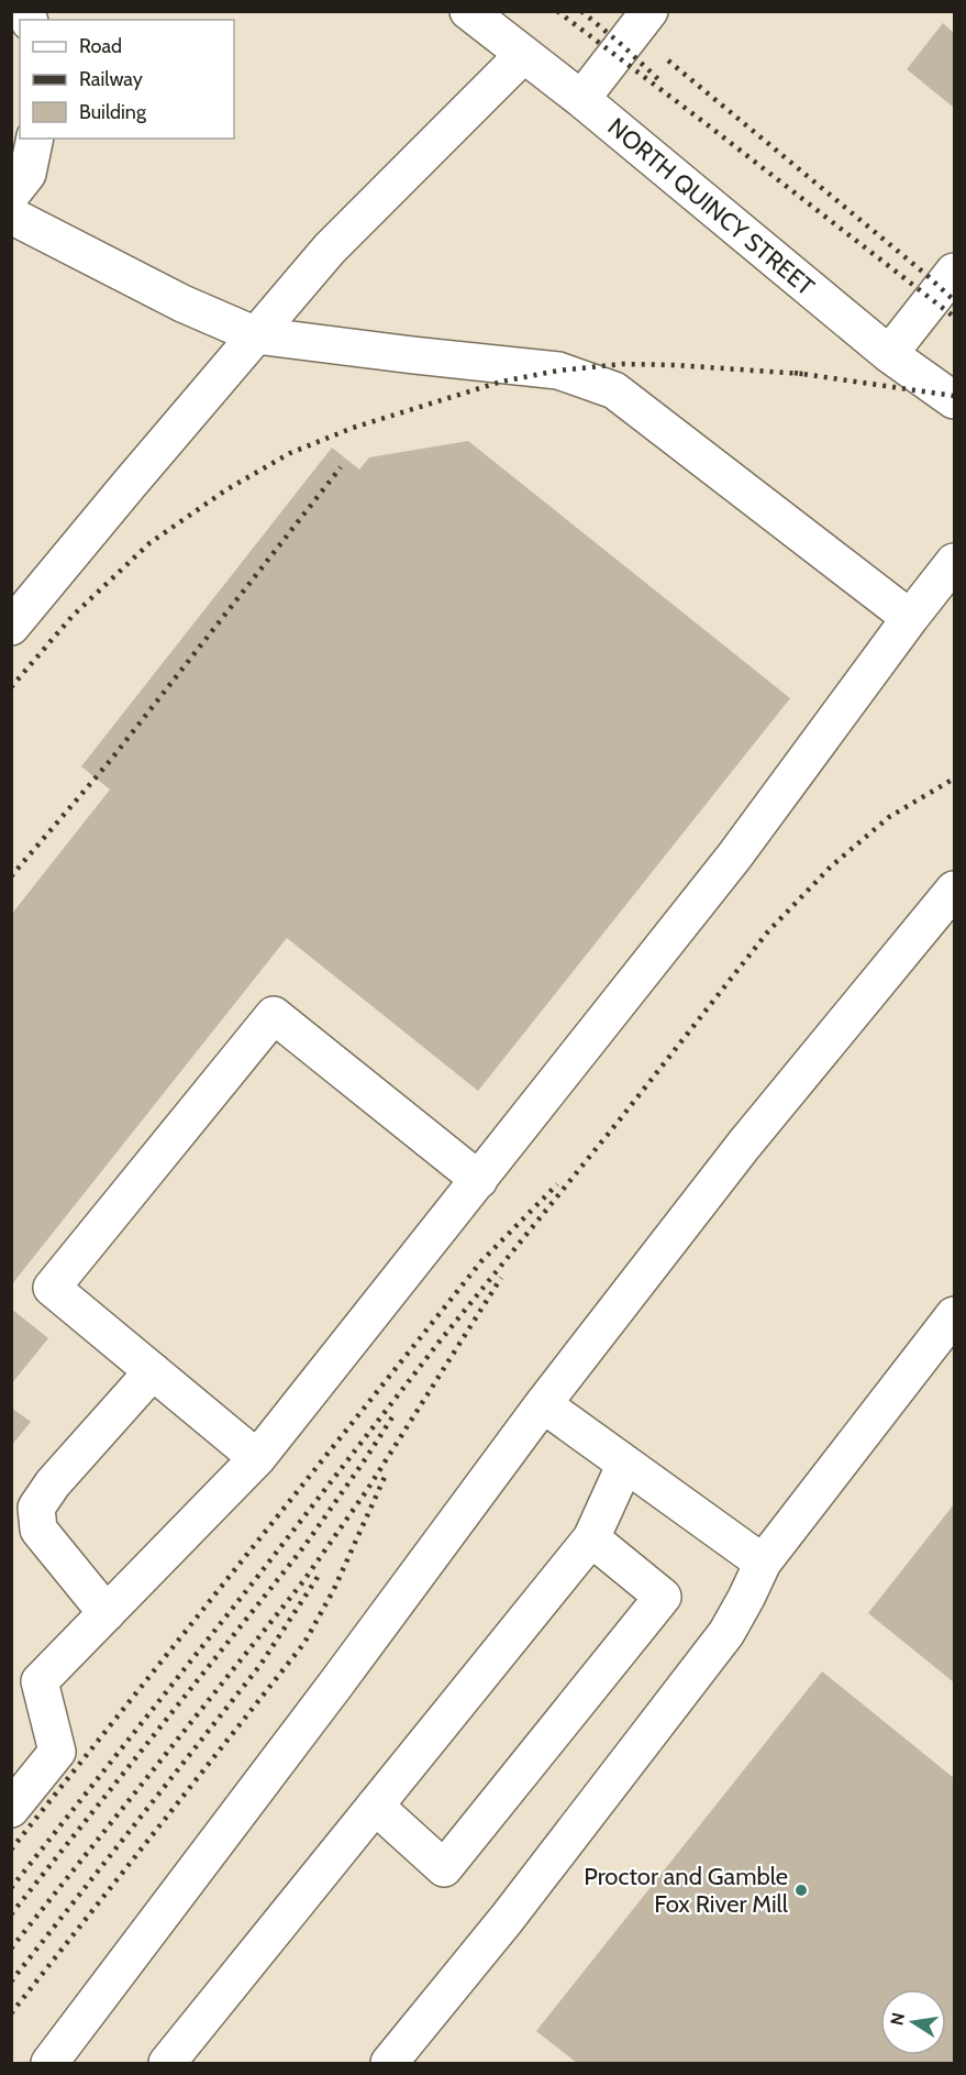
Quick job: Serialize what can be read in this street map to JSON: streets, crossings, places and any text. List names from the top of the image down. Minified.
{"streets":{"street":["NORTH QUINCY STREET"]},"places":["Proctor and Gamble Fox River Mill"],"legend":["Road","Railway","Building"],"north":"left"}
